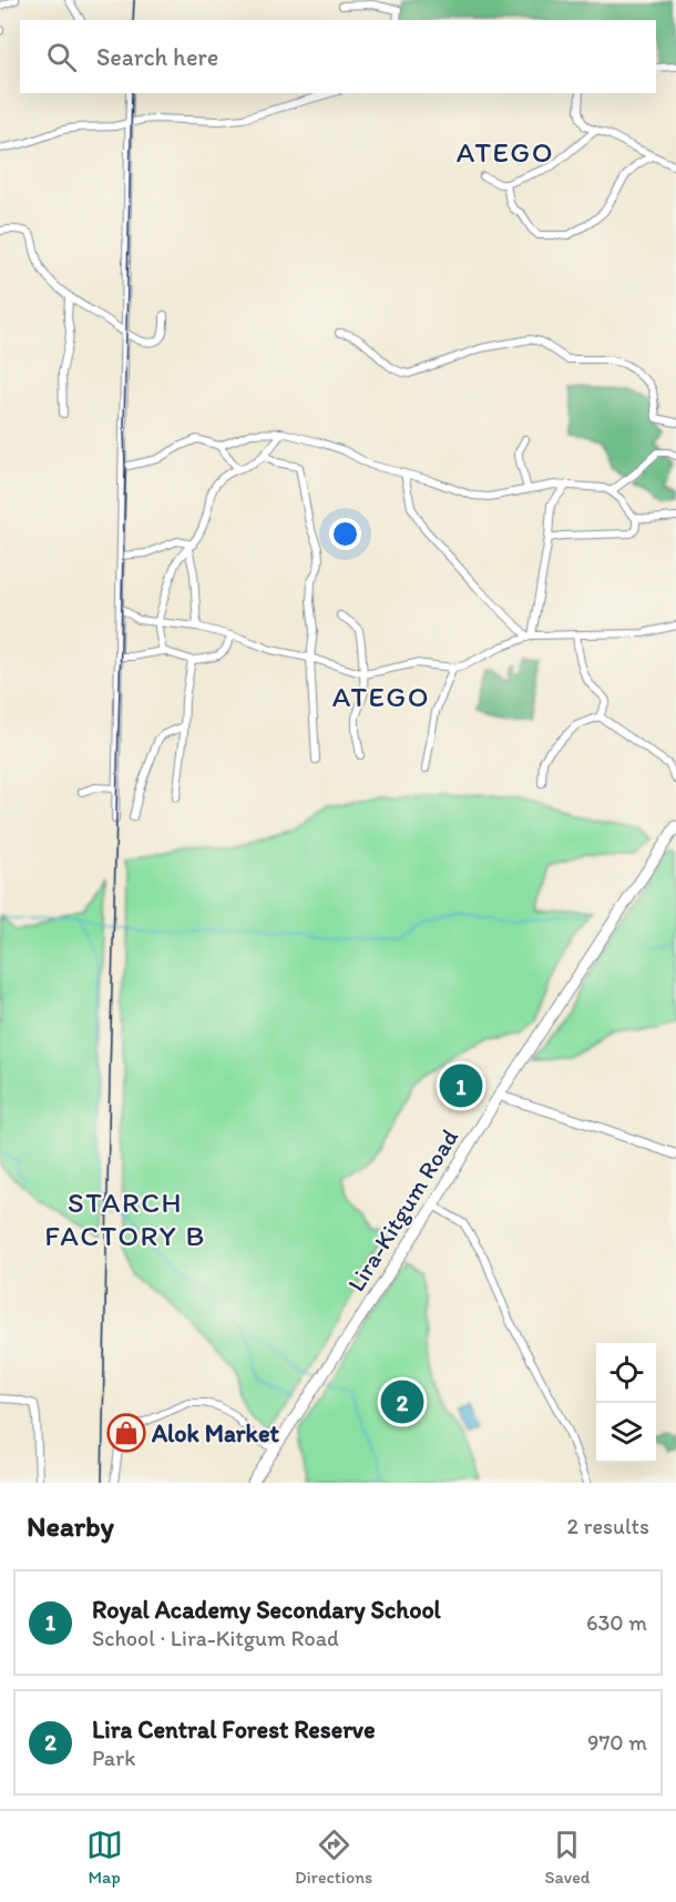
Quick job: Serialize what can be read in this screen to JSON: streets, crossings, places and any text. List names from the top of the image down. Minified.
{"streets":{"main road":["Lira-Kitgum Road"]},"districts":["ATEGO","ATEGO","STARCH FACTORY B"],"places":{"shop":["Alok Market"]},"page":{"search":"Search here","pins":["1","2"],"heading":["Nearby","2 results"],"list":[{"mark":"1","name":"Royal Academy Secondary School","note":"School · Lira-Kitgum Road","value":"630 m"},{"mark":"2","name":"Lira Central Forest Reserve","note":"Park","value":"970 m"}],"nav":["Map","Directions","Saved"]}}
